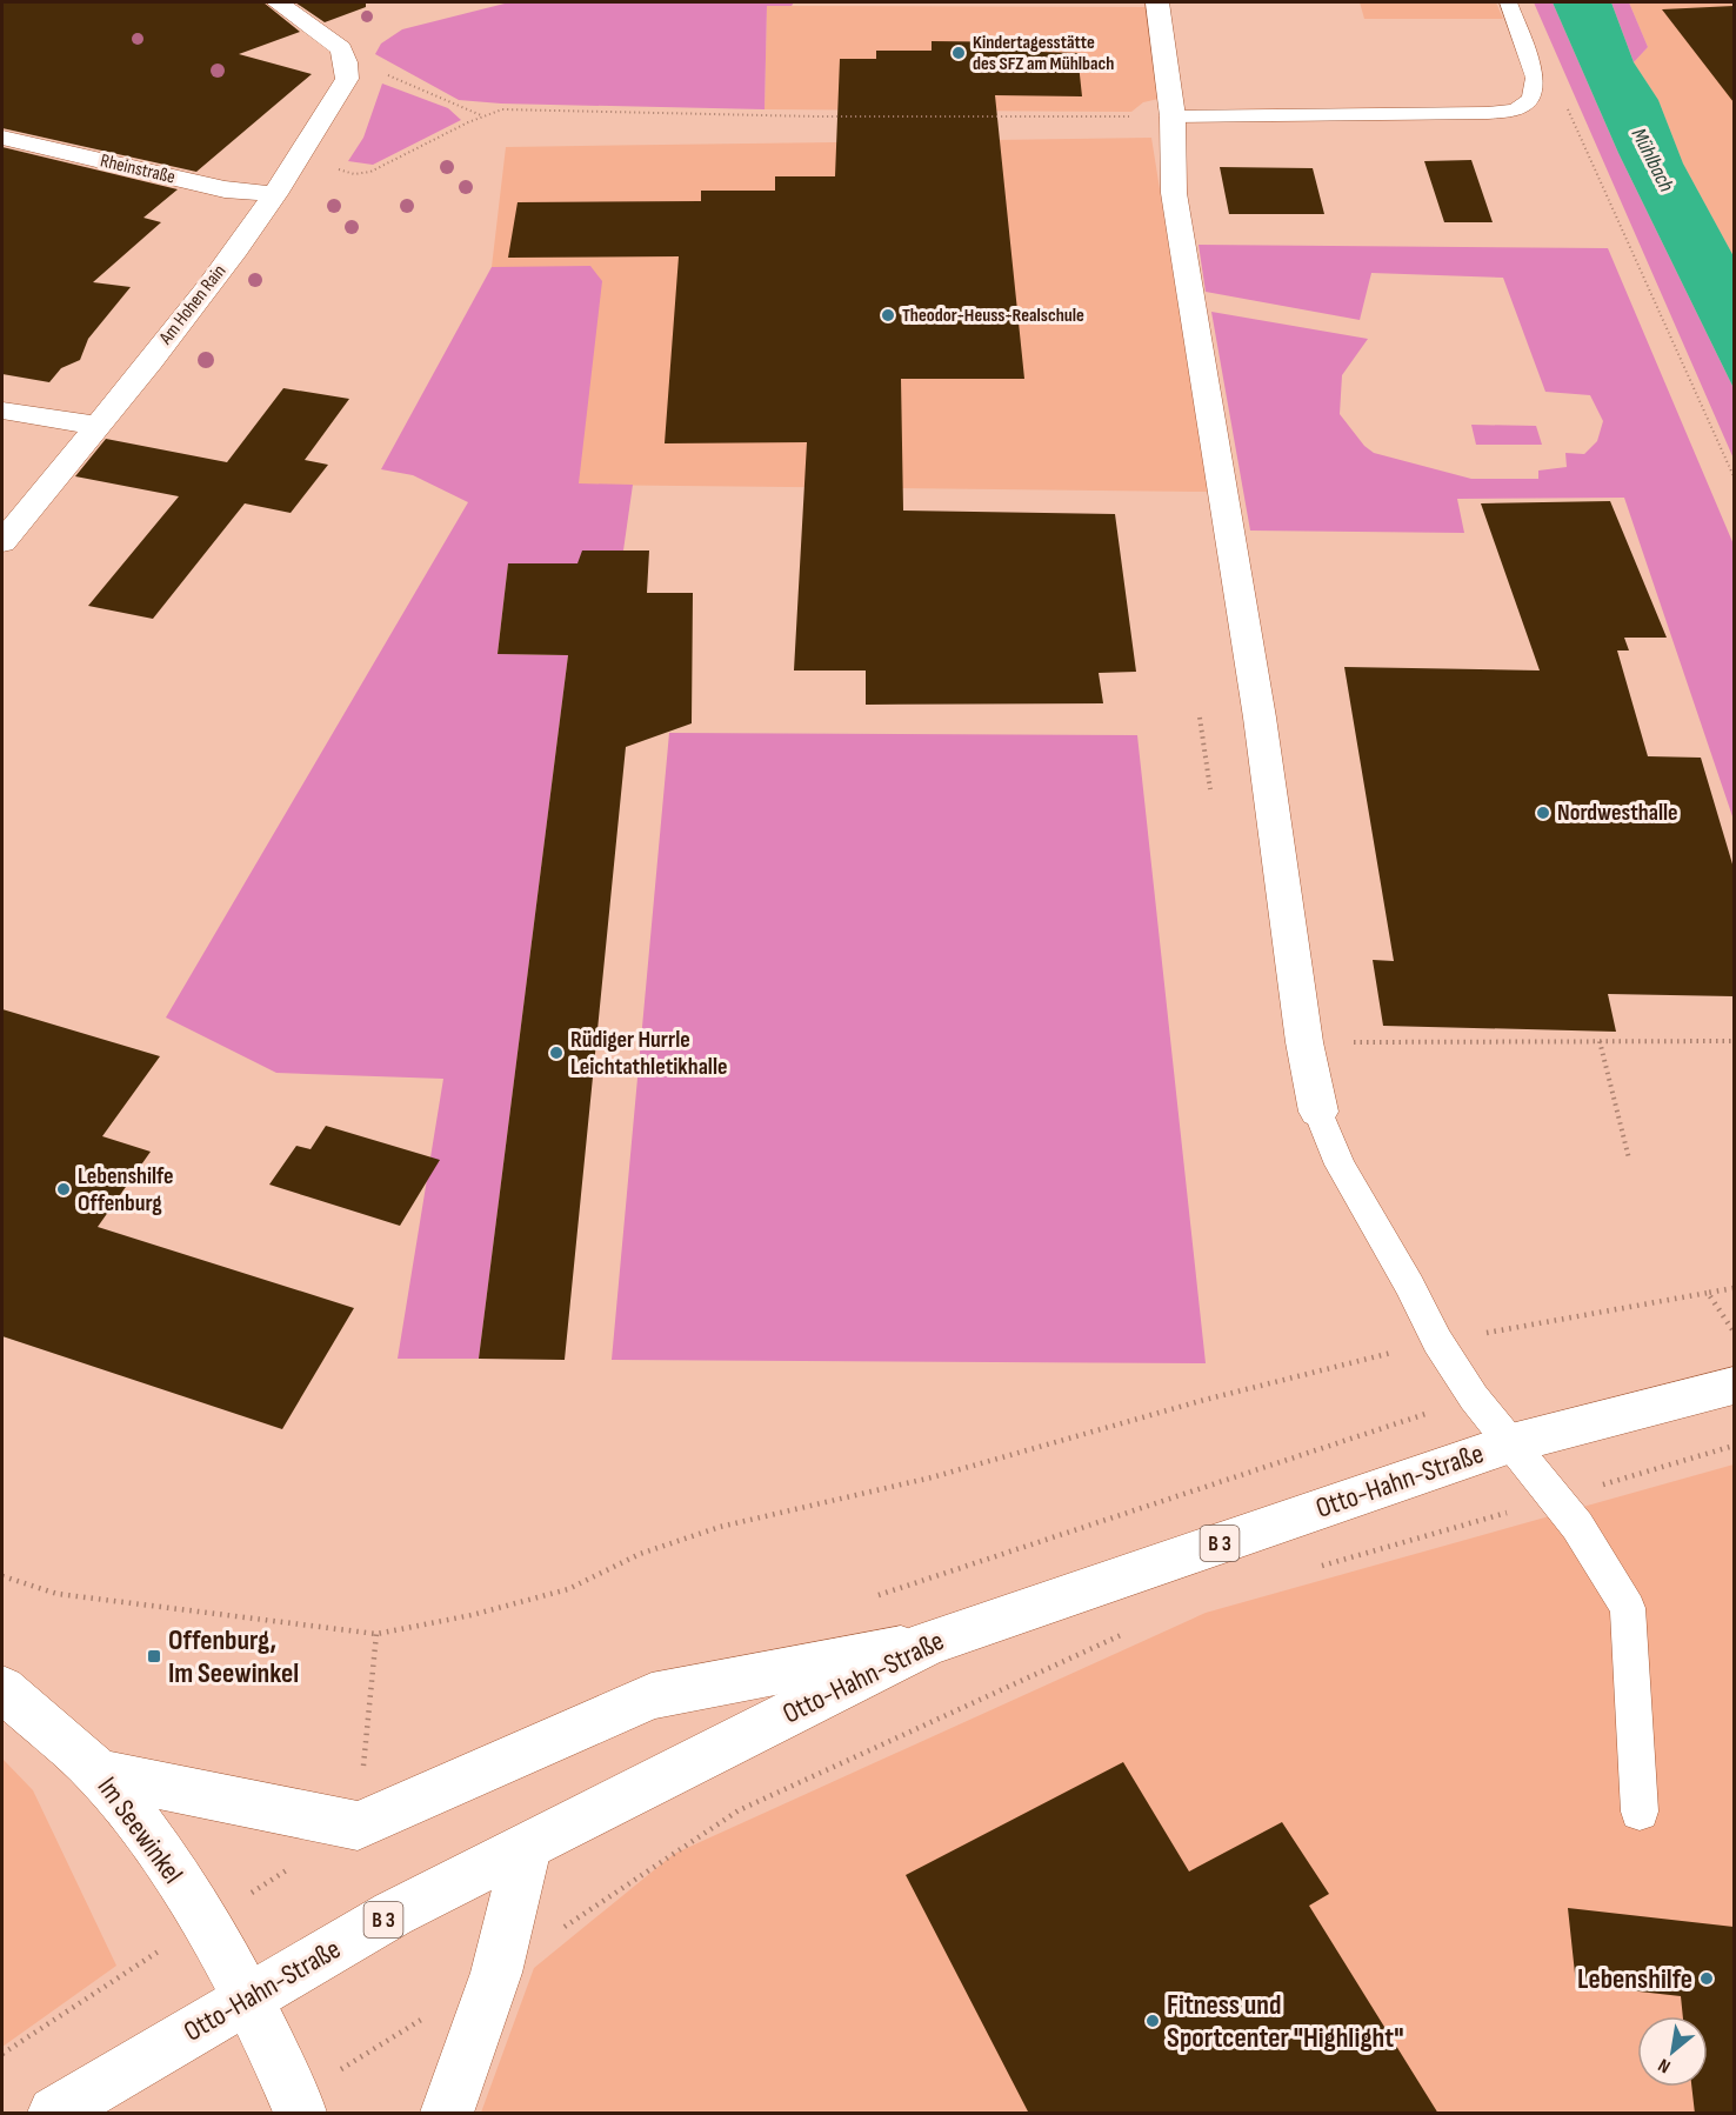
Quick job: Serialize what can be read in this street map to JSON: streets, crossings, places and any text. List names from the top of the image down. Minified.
{"streets":{"street":["Rheinstraße","Am Hohen Rain","Otto-Hahn-Straße","B 3","Im Seewinkel"]},"crossings":[["Rheinstraße","Am Hohen Rain"],["Otto-Hahn-Straße","Im Seewinkel"]],"water":["Mühlbach"],"places":{"other":["Kindertagesstätte des SFZ am Mühlbach","Theodor-Heuss-Realschule","Nordwesthalle","Rüdiger Hurrle Leichtathletikhalle","Lebenshilfe Offenburg","Lebenshilfe","Fitness und Sportcenter \"Highlight\""],"transit":["Offenburg, Im Seewinkel"]},"north":"bottom left"}
